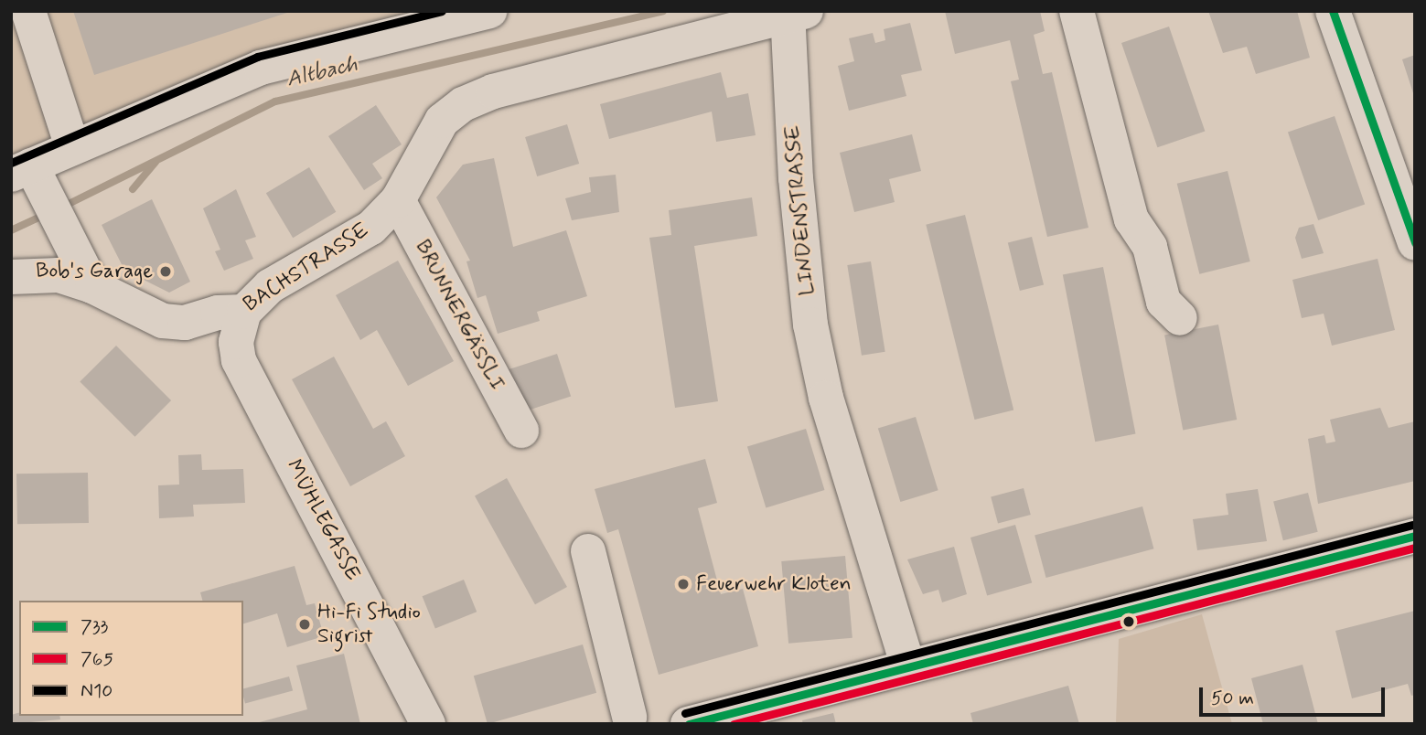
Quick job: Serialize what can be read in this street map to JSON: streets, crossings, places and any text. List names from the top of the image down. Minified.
{"streets":{"street":["LINDENSTRASSE","BACHSTRASSE","BRUNNERGÄSSLI","MÜHLEGASSE"]},"crossings":[["LINDENSTRASSE","BACHSTRASSE"],["BACHSTRASSE","BRUNNERGÄSSLI"],["BACHSTRASSE","MÜHLEGASSE"]],"water":["Altbach"],"places":["Bob's Garage","Feuerwehr Kloten","Hi-Fi Studio Sigrist"],"lines":["transit line 733","transit line N10","transit line 765"],"legend":["733","765","N10"],"scale_bar":"50 m"}
